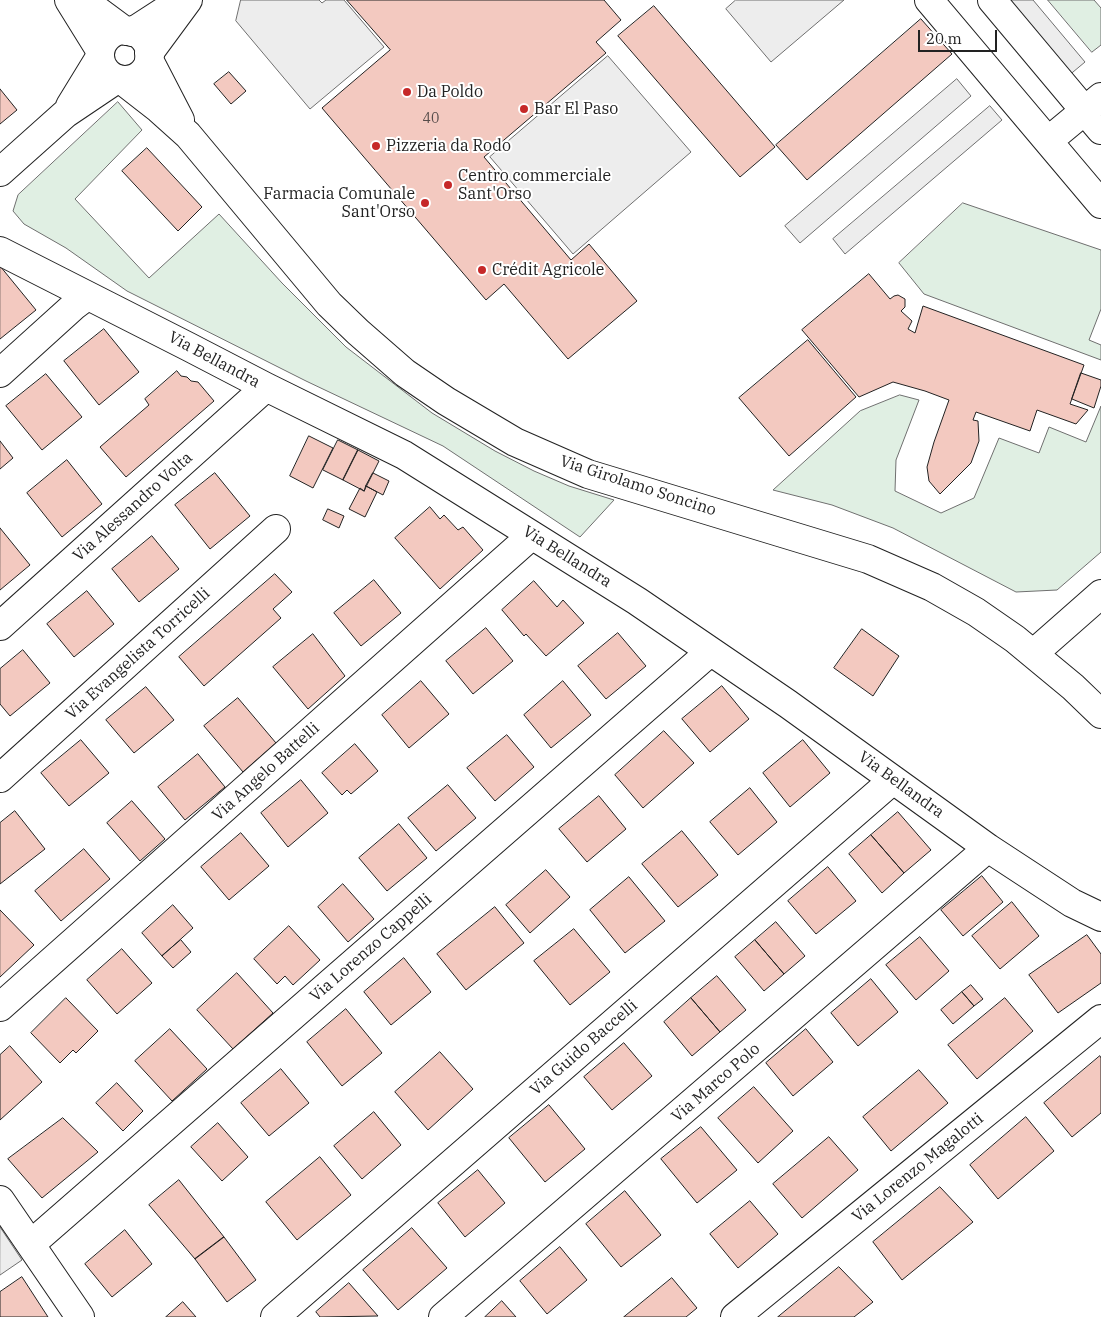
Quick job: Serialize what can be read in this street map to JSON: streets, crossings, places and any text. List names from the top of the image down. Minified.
{"streets":{"street":["Via Bellandra","Via Girolamo Soncino","Via Alessandro Volta","Via Evangelista Torricelli","Via Angelo Battelli","Via Lorenzo Cappelli","Via Guido Baccelli","Via Marco Polo","Via Lorenzo Magalotti"]},"crossings":[["Via Bellandra","Via Alessandro Volta"],["Via Bellandra","Via Angelo Battelli"],["Via Bellandra","Via Lorenzo Cappelli"],["Via Bellandra","Via Guido Baccelli"],["Via Bellandra","Via Marco Polo"]],"places":["Da Poldo","Bar El Paso","Pizzeria da Rodo","Centro commerciale Sant'Orso","Farmacia Comunale Sant'Orso","Crédit Agricole"],"house_numbers":["40"],"scale_bar":"20 m"}
